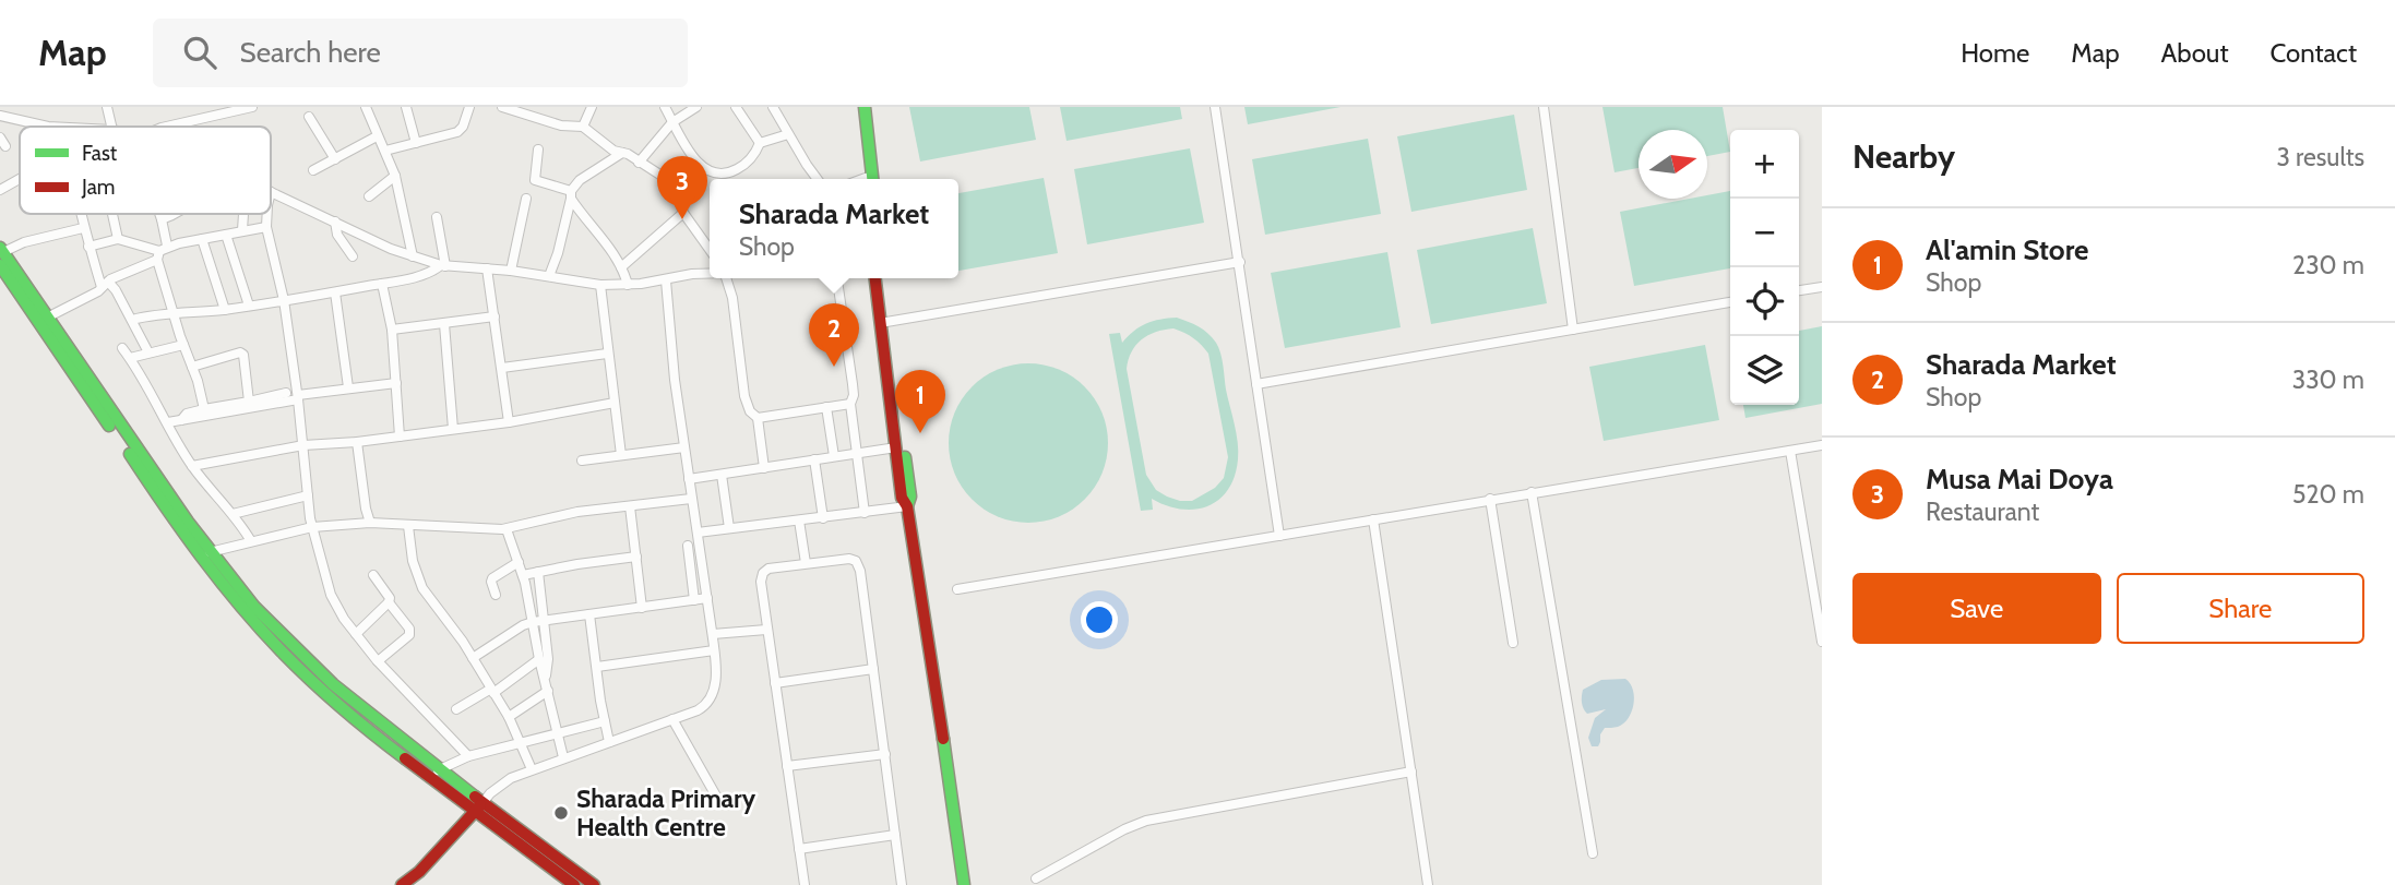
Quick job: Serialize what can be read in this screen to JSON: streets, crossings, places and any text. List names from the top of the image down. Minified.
{"places":["Sharada Primary Health Centre"],"legend":["Fast","Jam"],"north":"right","page":{"header":"Map","search":"Search here","nav":["Home","Map","About","Contact"],"heading":["Nearby","3 results"],"map_buttons":["+","−"],"pins":["3","2","1"],"popup":["Sharada Market","Shop"],"list":[{"mark":"1","name":"Al'amin Store","note":"Shop","value":"230 m"},{"mark":"2","name":"Sharada Market","note":"Shop","value":"330 m"},{"mark":"3","name":"Musa Mai Doya","note":"Restaurant","value":"520 m"}],"buttons":["Save","Share"]}}
